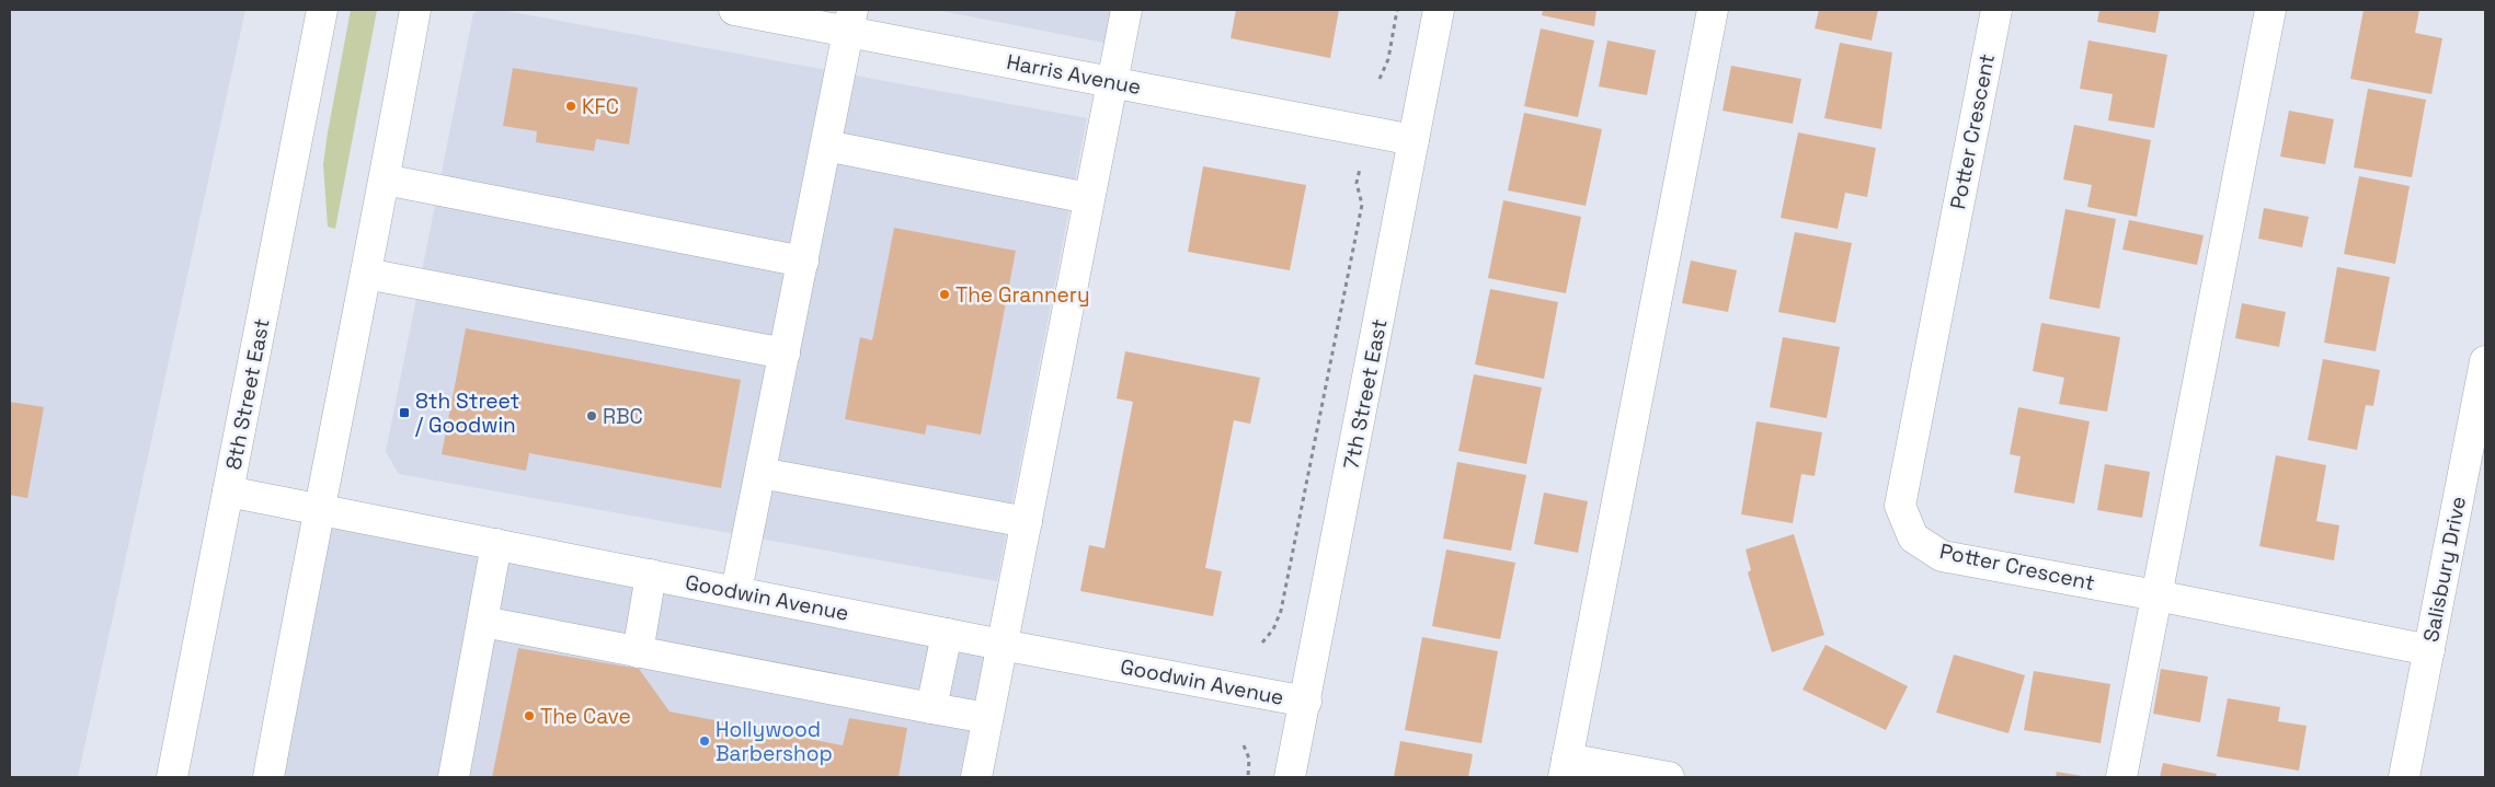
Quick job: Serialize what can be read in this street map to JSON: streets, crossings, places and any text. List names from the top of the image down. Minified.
{"streets":{"street":["Harris Avenue","Potter Crescent","8th Street East","7th Street East","Salisbury Drive","Goodwin Avenue"]},"crossings":[["Harris Avenue","7th Street East"],["Potter Crescent","Salisbury Drive"],["8th Street East","Goodwin Avenue"],["7th Street East","Goodwin Avenue"]],"places":{"other":["KFC","The Grannery","RBC","The Cave","Hollywood Barbershop"],"transit":["8th Street / Goodwin"]}}
